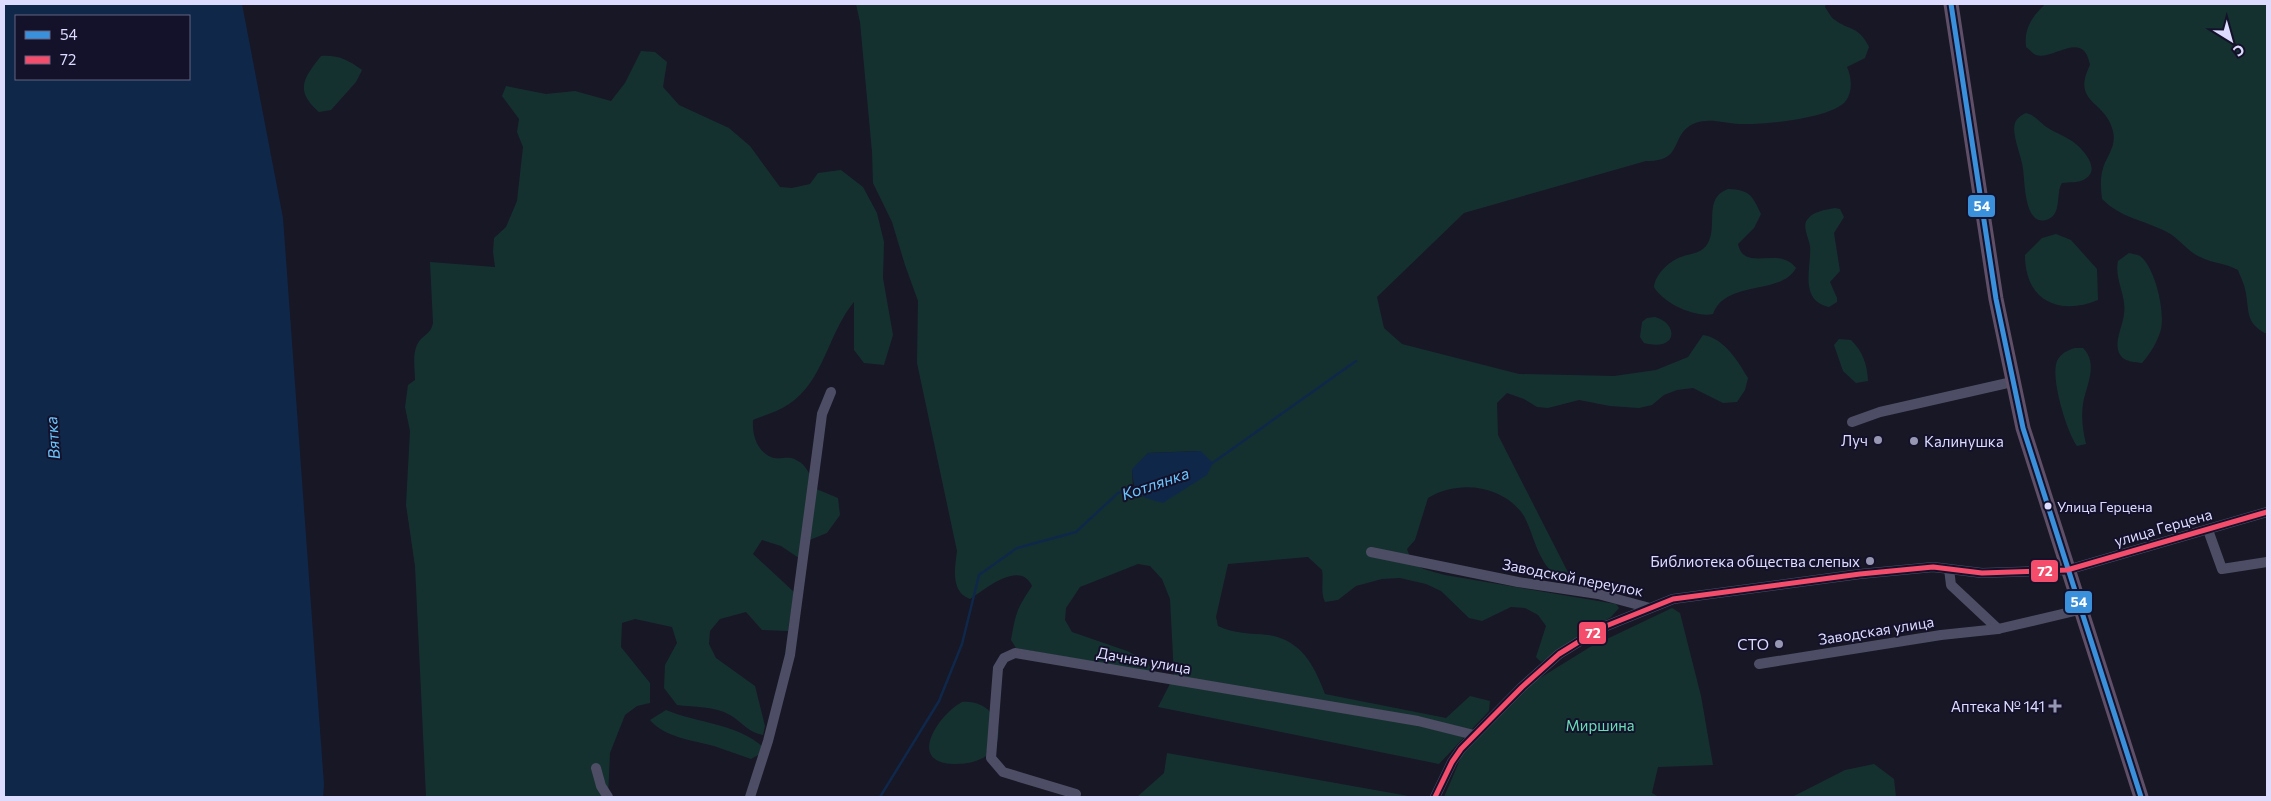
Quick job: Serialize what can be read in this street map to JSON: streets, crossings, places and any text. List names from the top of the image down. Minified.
{"streets":{"street":["улица Герцена","Заводской переулок","Заводская улица","Дачная улица"]},"crossings":[["улица Герцена","Заводской переулок"]],"water":["Вятка","Котлянка"],"parks":["Миршина"],"places":{"other":["Луч","Калинушка","Улица Герцена","Библиотека общества слепых","СТО"],"health":["Аптека № 141"]},"lines":["transit line 54","transit line 72"],"legend":["54","72"],"north":"bottom right"}
